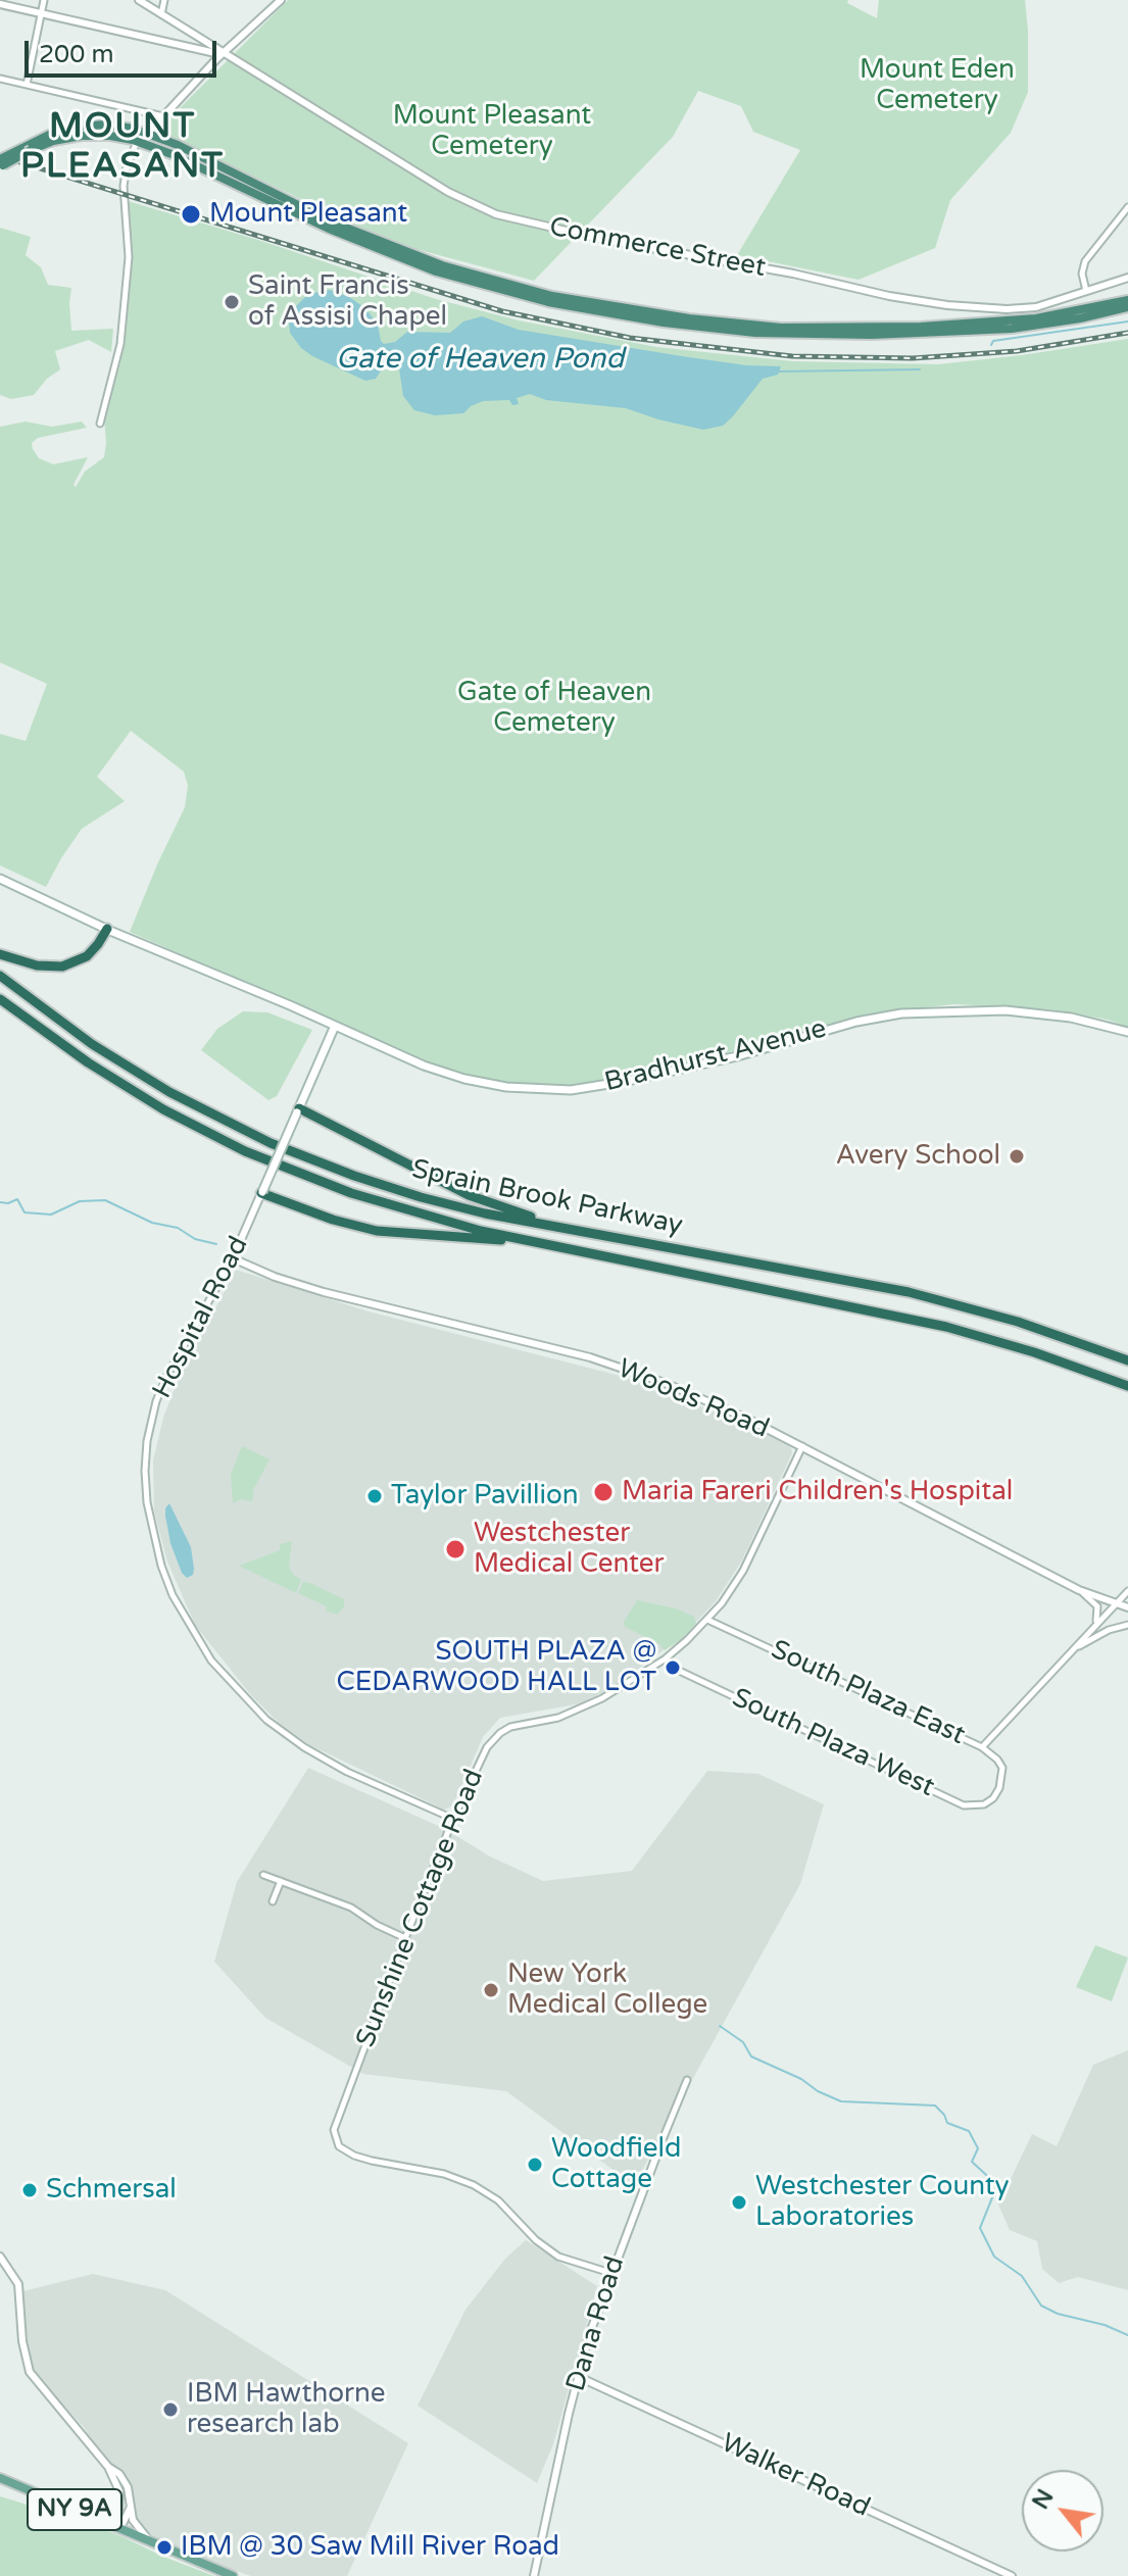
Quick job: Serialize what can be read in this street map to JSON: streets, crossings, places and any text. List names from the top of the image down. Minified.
{"streets":{"highway":["Sprain Brook Parkway"],"main road":["Bradhurst Avenue","Hospital Road","NY 9A"],"street":["Commerce Street","Woods Road","South Plaza East","South Plaza West","Sunshine Cottage Road","Dana Road","Walker Road"]},"crossings":[["Bradhurst Avenue","Hospital Road"],["Hospital Road","Woods Road"],["Hospital Road","Sunshine Cottage Road"],["Woods Road","Sunshine Cottage Road"],["South Plaza East","South Plaza West"],["South Plaza East","Sunshine Cottage Road"],["South Plaza West","Sunshine Cottage Road"],["Sunshine Cottage Road","Dana Road"],["Dana Road","Walker Road"]],"districts":["MOUNT PLEASANT"],"water":["Gate of Heaven Pond"],"parks":["Mount Eden Cemetery","Mount Pleasant Cemetery","Gate of Heaven Cemetery"],"places":["Mount Pleasant","Saint Francis of Assisi Chapel","Avery School","Maria Fareri Children's Hospital","Taylor Pavillion","Westchester Medical Center","SOUTH PLAZA @ CEDARWOOD HALL LOT","New York Medical College","Woodfield Cottage","Schmersal","Westchester County Laboratories","IBM Hawthorne research lab","IBM @ 30 Saw Mill River Road"],"scale_bar":"200 m","north":"top left"}
